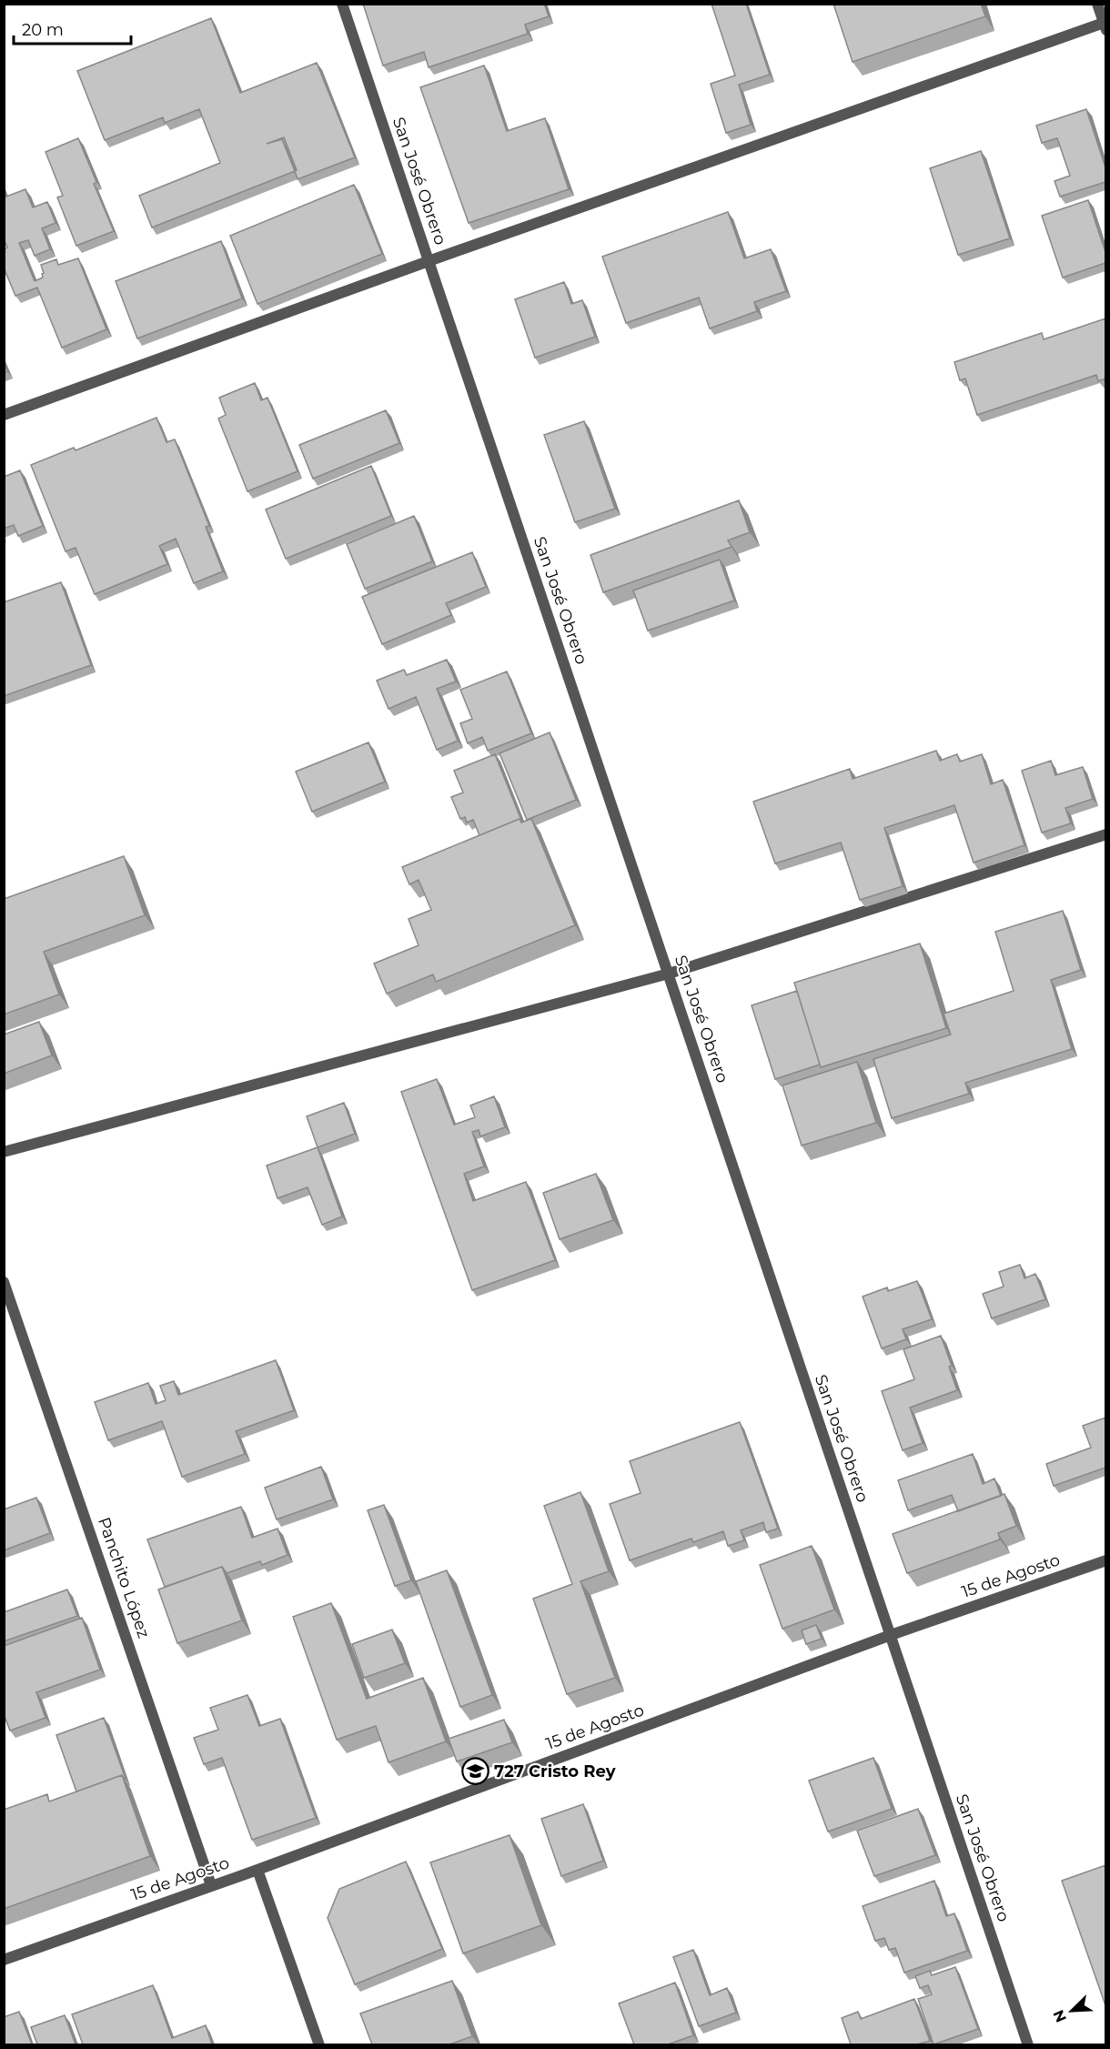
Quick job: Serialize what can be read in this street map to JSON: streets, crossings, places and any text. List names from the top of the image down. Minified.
{"streets":{"street":["San José Obrero","15 de Agosto","Panchito López"]},"crossings":[["San José Obrero","15 de Agosto"],["15 de Agosto","Panchito López"]],"places":{"school or university":["727 Cristo Rey"]},"scale_bar":"20 m","north":"bottom left"}
